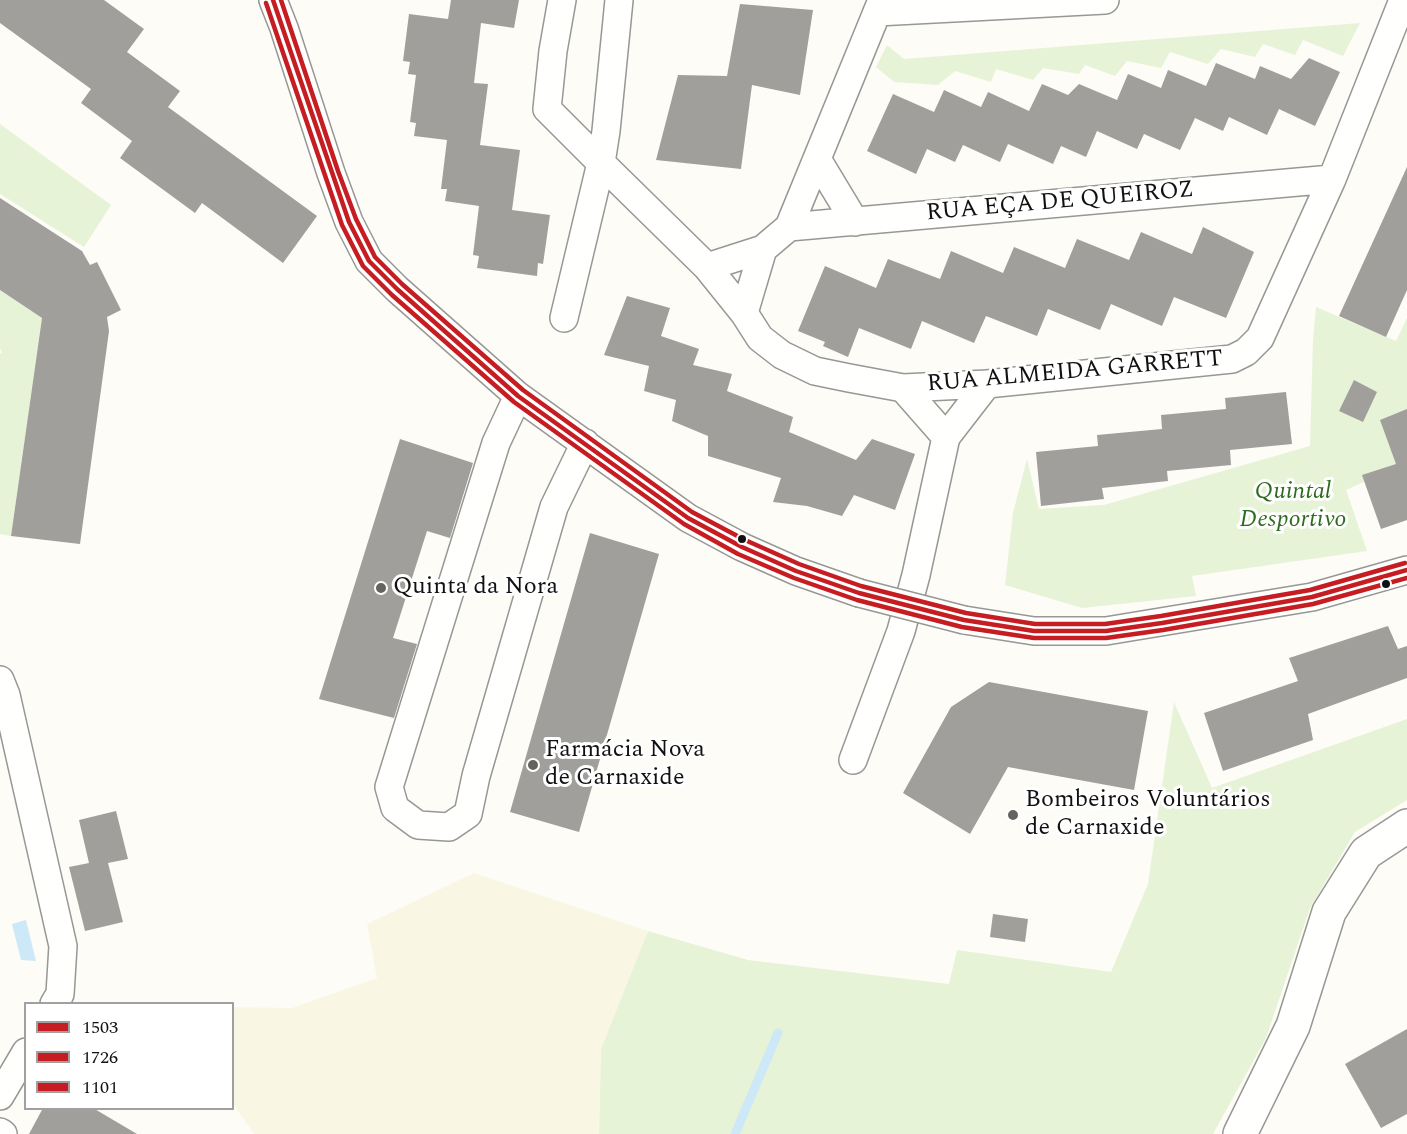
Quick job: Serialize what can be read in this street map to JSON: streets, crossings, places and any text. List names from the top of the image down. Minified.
{"streets":{"street":["RUA EÇA DE QUEIROZ","RUA ALMEIDA GARRETT"]},"crossings":[["RUA EÇA DE QUEIROZ","RUA ALMEIDA GARRETT"]],"parks":["Quintal Desportivo"],"places":["Quinta da Nora","Farmácia Nova de Carnaxide","Bombeiros Voluntários de Carnaxide"],"lines":["transit line 1503","transit line 1101","transit line 1726"],"legend":["1503","1726","1101"]}
